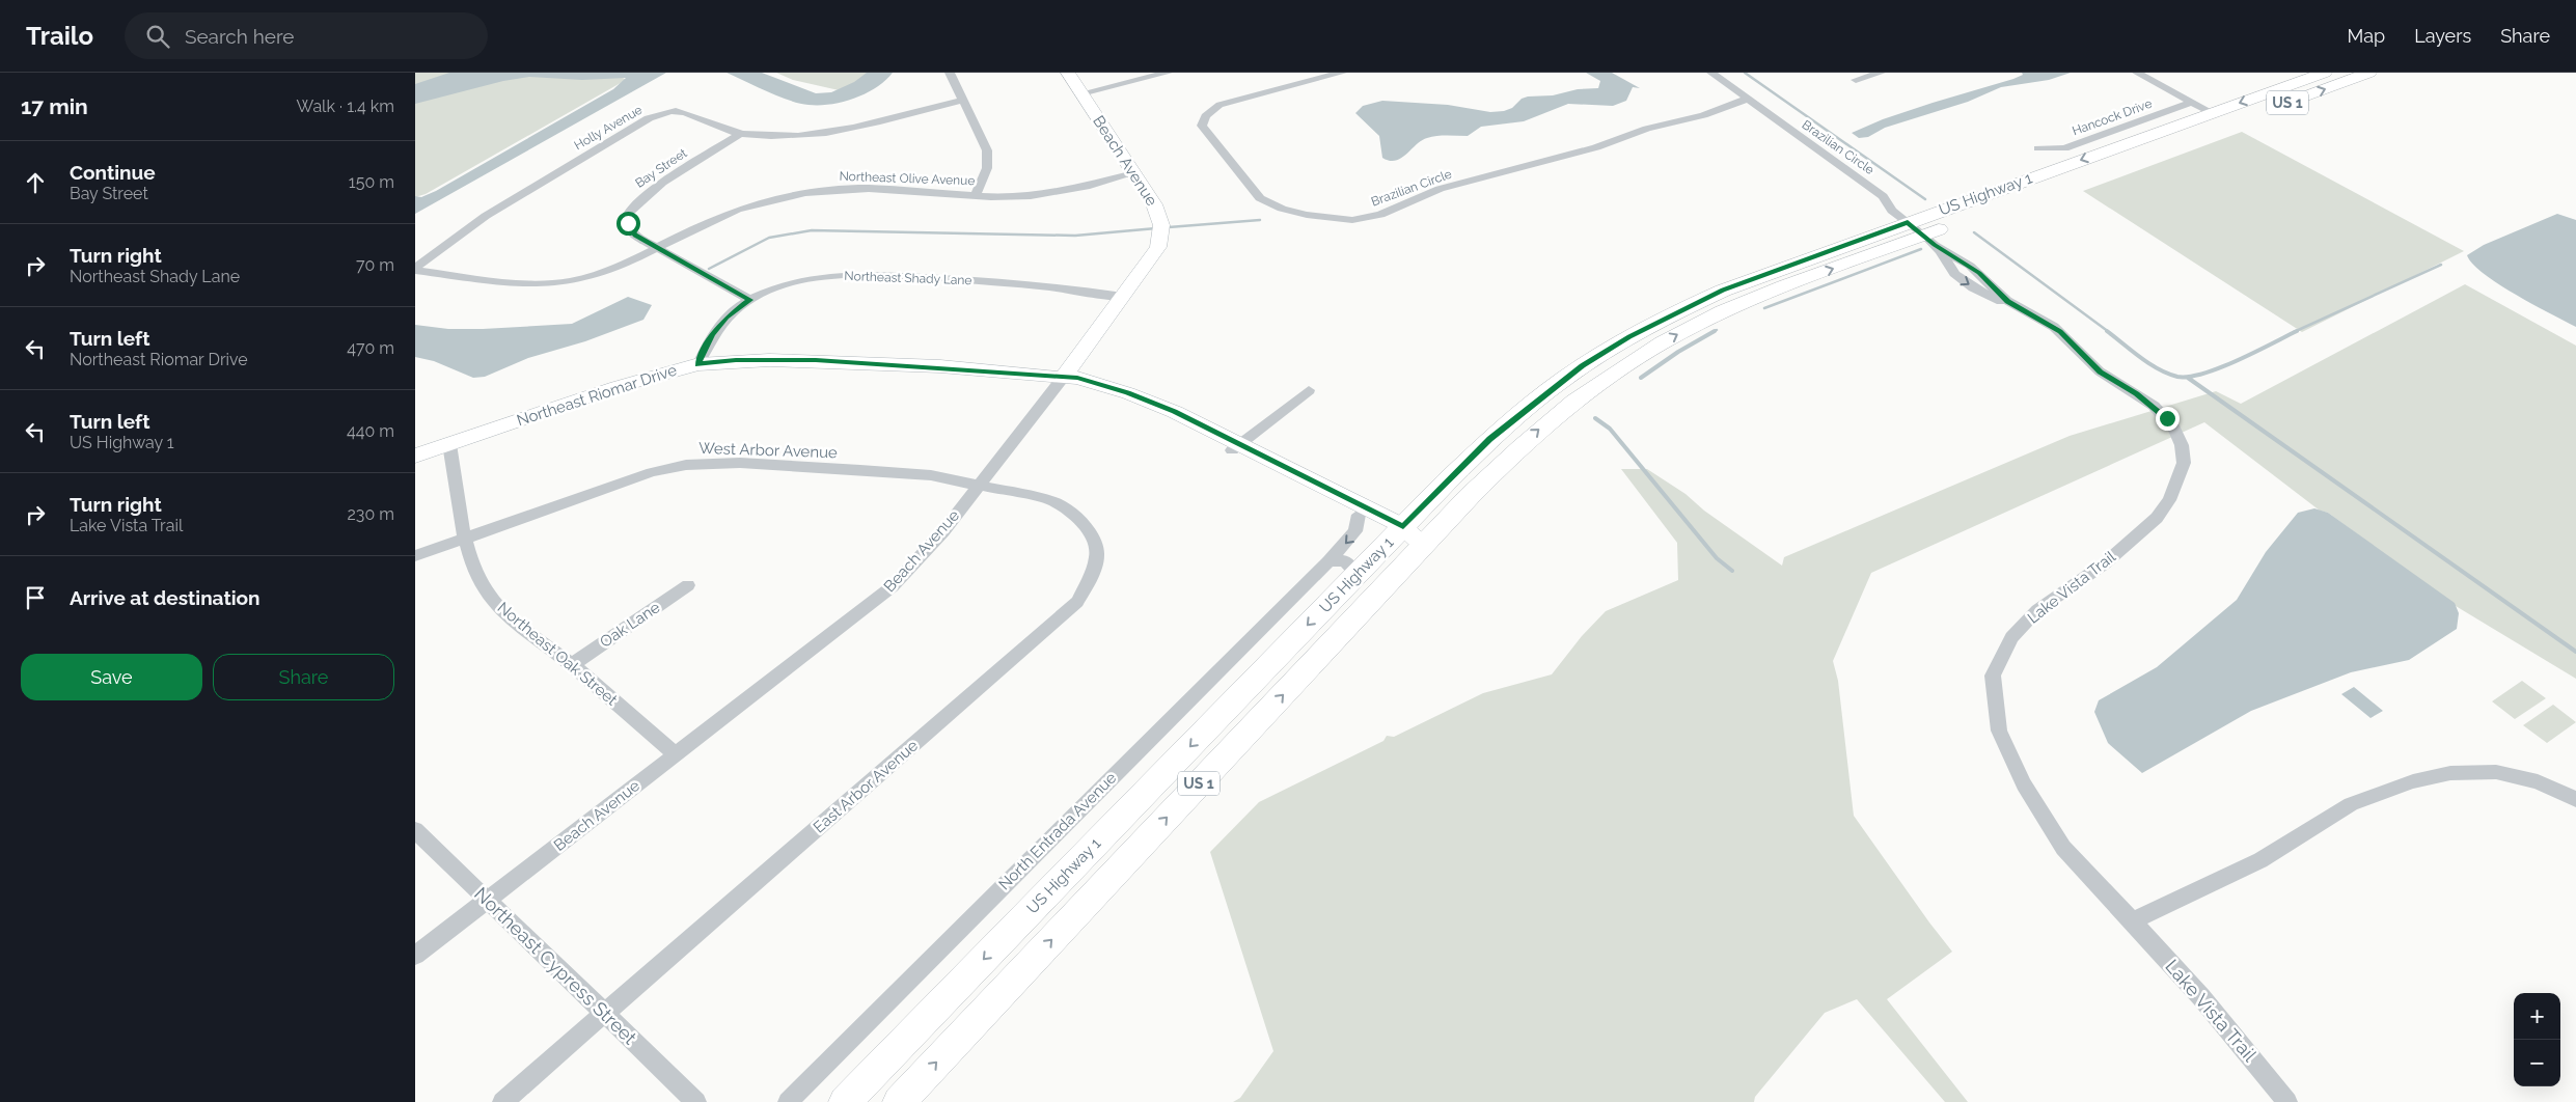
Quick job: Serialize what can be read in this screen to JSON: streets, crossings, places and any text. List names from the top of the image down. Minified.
{"streets":{"main road":["US 1","US Highway 1"],"street":["Hancock Drive","Holly Avenue","Brazilian Circle","Beach Avenue","Bay Street","Northeast Olive Avenue","Northeast Shady Lane","Northeast Riomar Drive","West Arbor Avenue","Lake Vista Trail","Oak Lane","Northeast Oak Street","East Arbor Avenue","North Entrada Avenue","Northeast Cypress Street"]},"crossings":[["Holly Avenue","Bay Street"],["Holly Avenue","Northeast Olive Avenue"],["Brazilian Circle","US Highway 1"],["Brazilian Circle","Lake Vista Trail"],["Beach Avenue","Northeast Olive Avenue"],["Beach Avenue","Northeast Shady Lane"],["Beach Avenue","Northeast Riomar Drive"],["Beach Avenue","West Arbor Avenue"],["Beach Avenue","Northeast Oak Street"],["Beach Avenue","East Arbor Avenue"],["Beach Avenue","Northeast Cypress Street"],["Bay Street","Northeast Olive Avenue"],["Bay Street","Northeast Shady Lane"],["US Highway 1","Northeast Riomar Drive"],["US Highway 1","Lake Vista Trail"],["Northeast Shady Lane","Northeast Riomar Drive"],["Northeast Riomar Drive","Northeast Oak Street"],["Northeast Riomar Drive","North Entrada Avenue"],["West Arbor Avenue","Northeast Oak Street"],["West Arbor Avenue","East Arbor Avenue"],["Oak Lane","Northeast Oak Street"],["East Arbor Avenue","Northeast Cypress Street"]],"page":{"header":"Trailo","search":"Search here","nav":["Map","Layers","Share"],"heading":["17 min","Walk · 1.4 km"],"list":[["Continue","Bay Street","150 m"],["Turn right","Northeast Shady Lane","70 m"],["Turn left","Northeast Riomar Drive","470 m"],["Turn left","US Highway 1","440 m"],["Turn right","Lake Vista Trail","230 m"],"Arrive at destination"],"buttons":["Save","Share"],"map_buttons":["+","−"]}}
